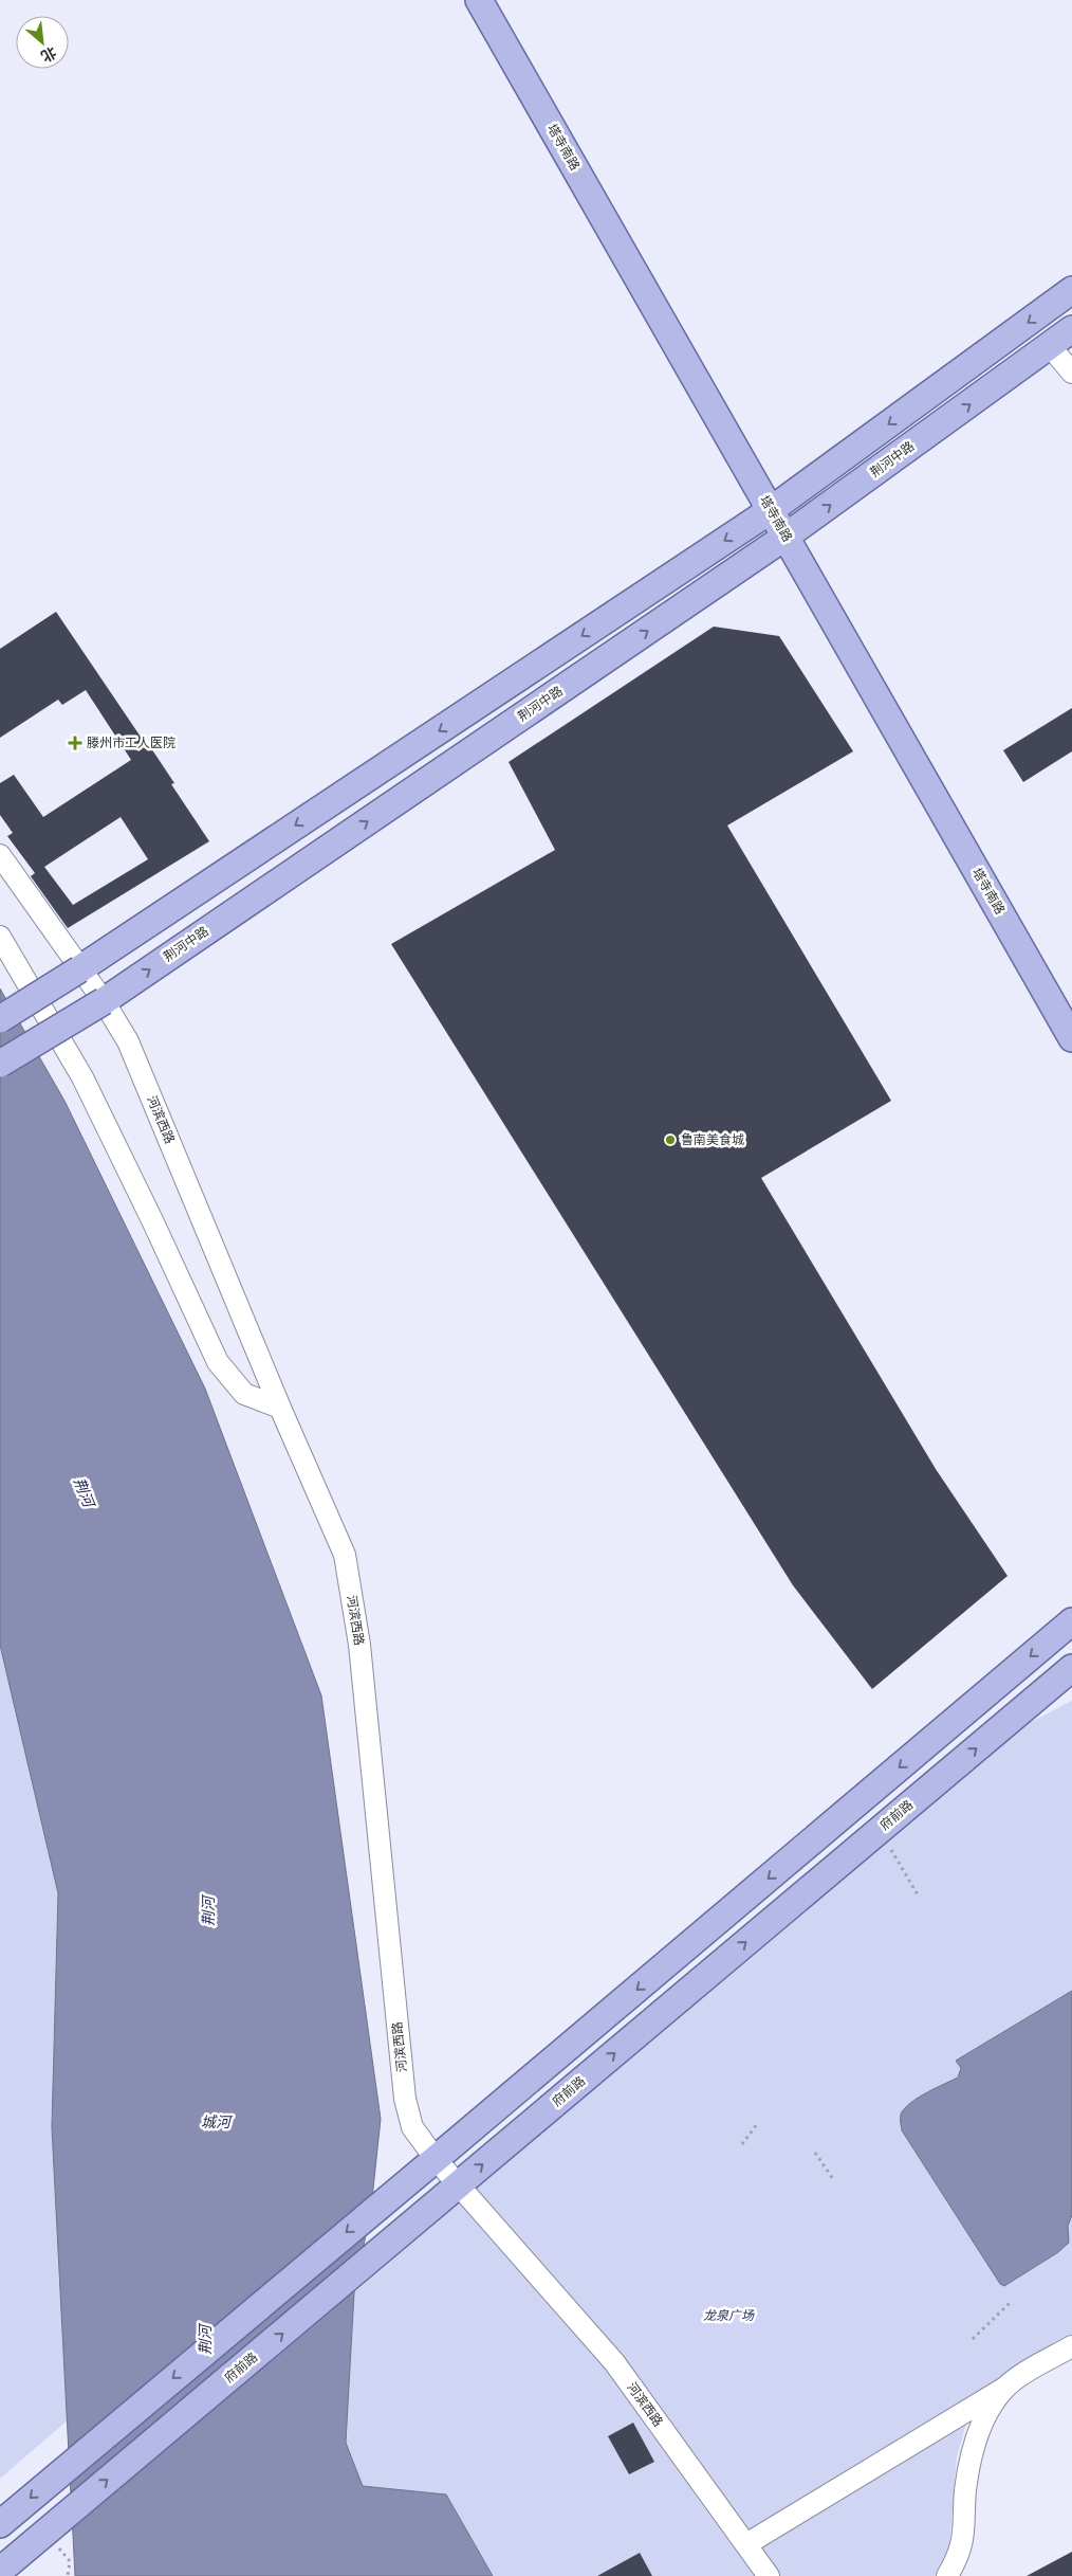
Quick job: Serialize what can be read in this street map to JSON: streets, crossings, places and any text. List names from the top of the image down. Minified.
{"streets":{"main road":["塔寺南路","荆河中路","府前路"],"street":["河滨西路"]},"crossings":[["塔寺南路","荆河中路"],["荆河中路","河滨西路"],["河滨西路","府前路"]],"water":["荆河","城河"],"parks":["龙泉广场"],"places":{"health":["滕州市工人医院"],"other":["鲁南美食城"]},"north":"bottom right"}
